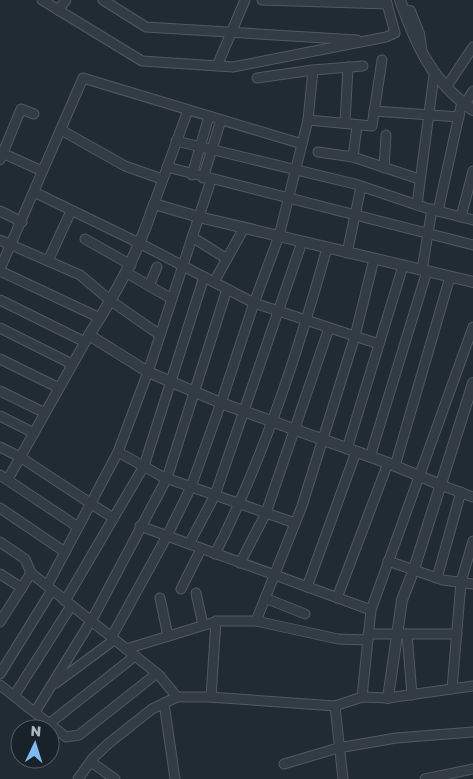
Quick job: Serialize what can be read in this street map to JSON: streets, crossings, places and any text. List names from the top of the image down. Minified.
{"north":"top"}
